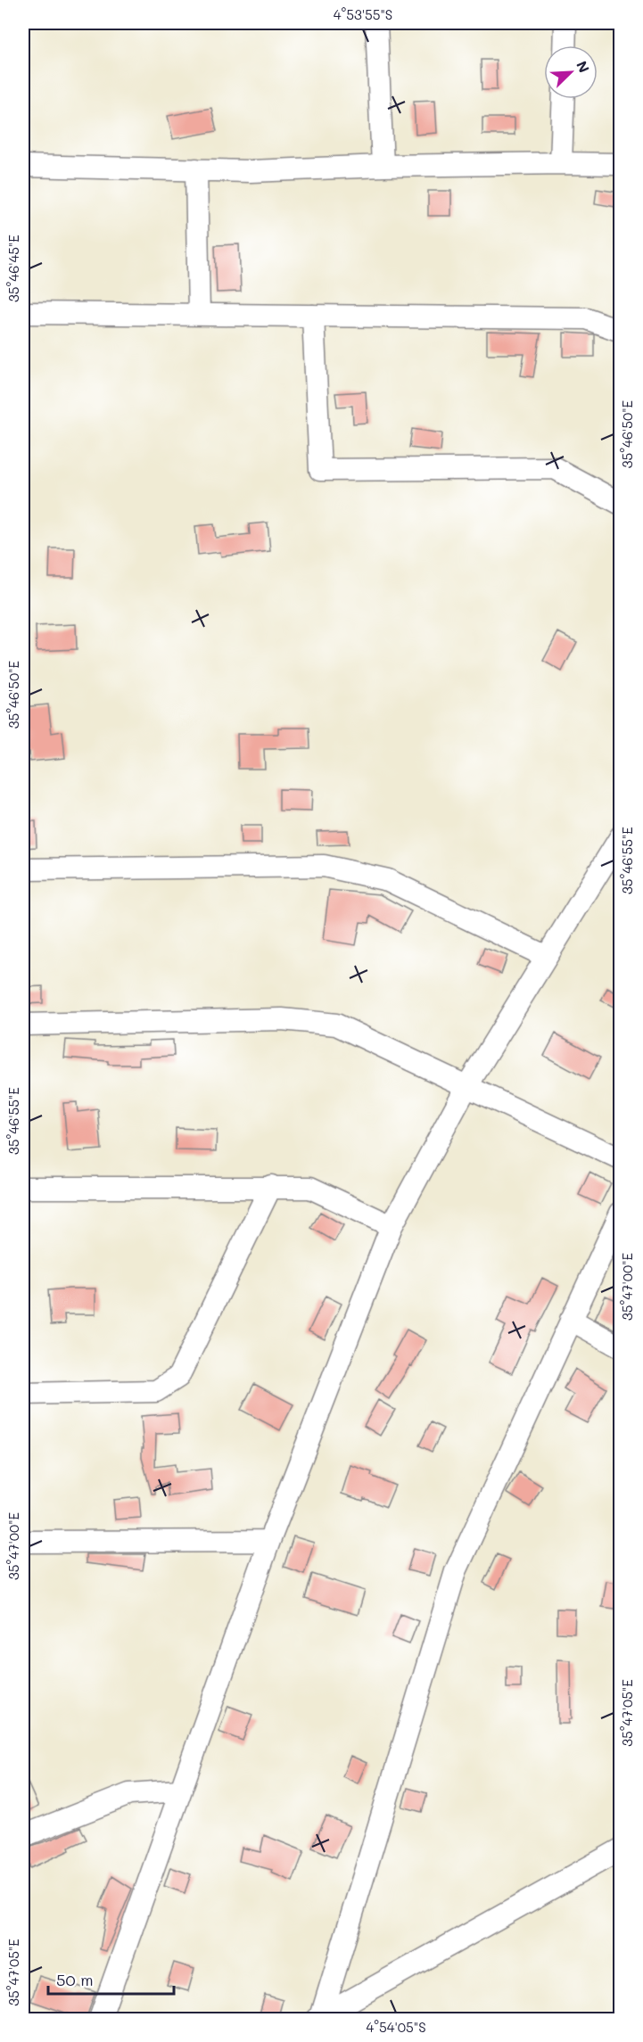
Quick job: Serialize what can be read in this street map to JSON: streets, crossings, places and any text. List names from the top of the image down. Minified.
{"scale_bar":"50 m","north":"top right","coordinates":["4°53'55\"S","35°46'45\"E","35°46'50\"E","35°46'55\"E","35°47'00\"E","35°47'05\"E","4°54'05\"S"]}
